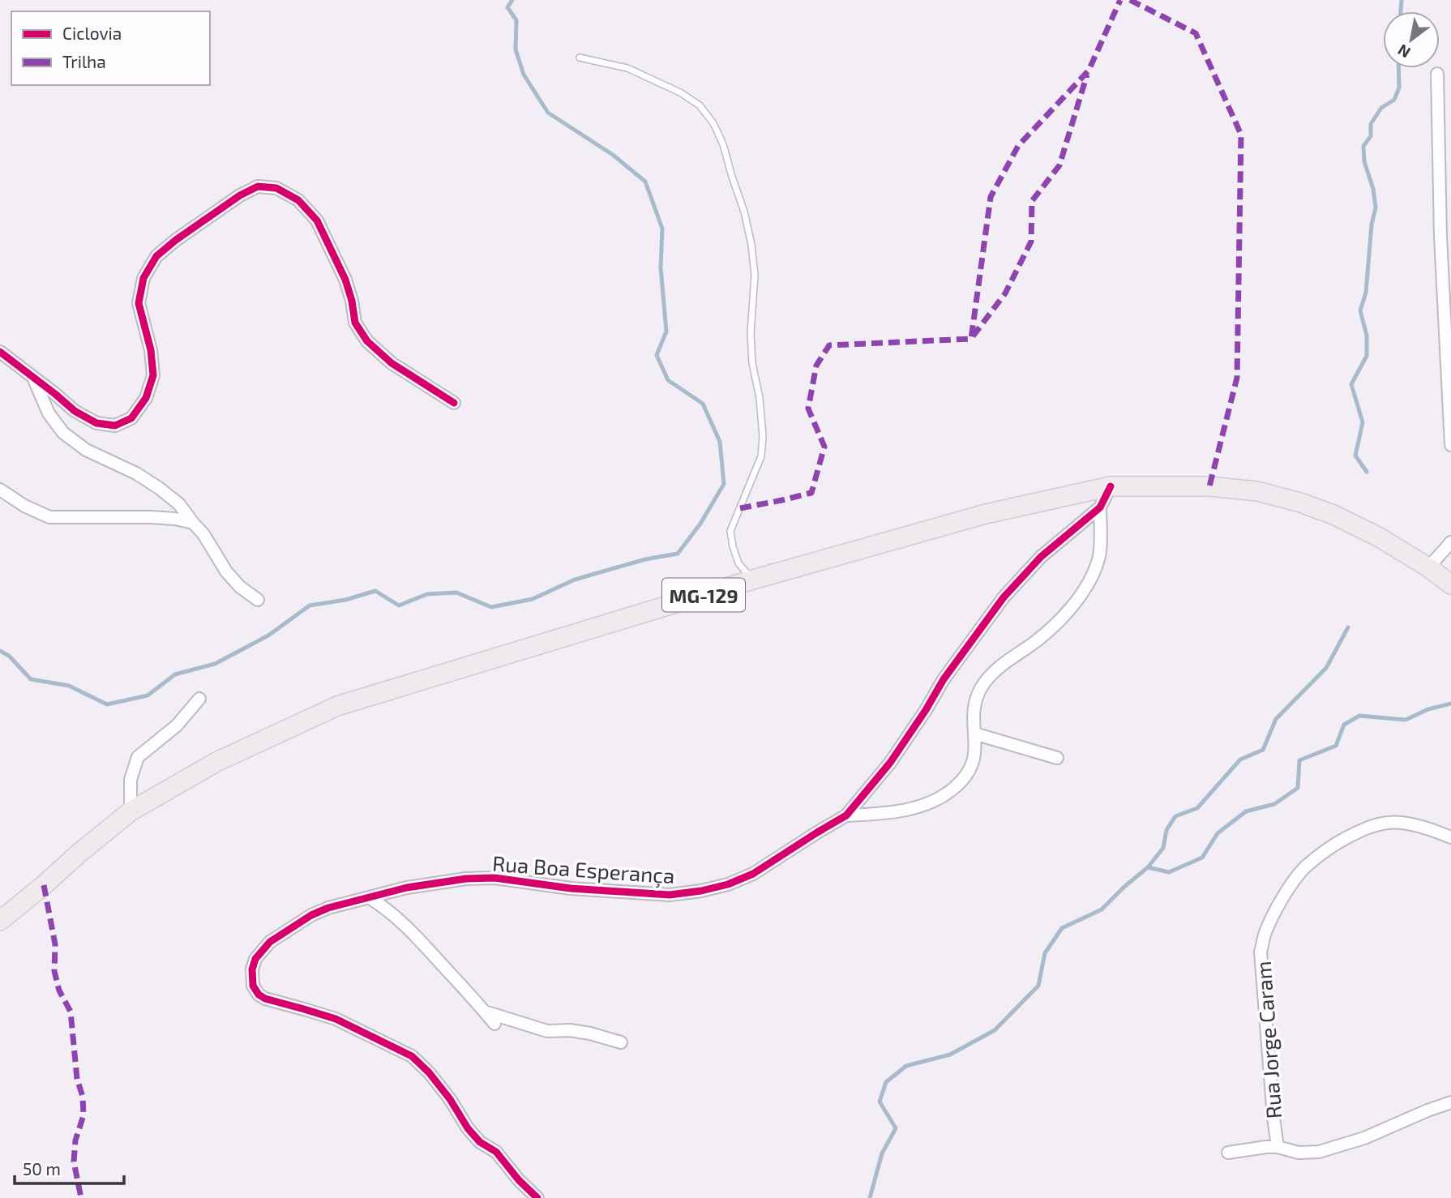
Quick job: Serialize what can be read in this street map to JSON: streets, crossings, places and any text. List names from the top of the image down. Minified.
{"streets":{"main road":["MG-129"],"street":["Rua Boa Esperança","Rua Jorge Caram"]},"crossings":[["MG-129","Rua Boa Esperança"]],"legend":["Ciclovia","Trilha"],"scale_bar":"50 m","north":"bottom left"}
